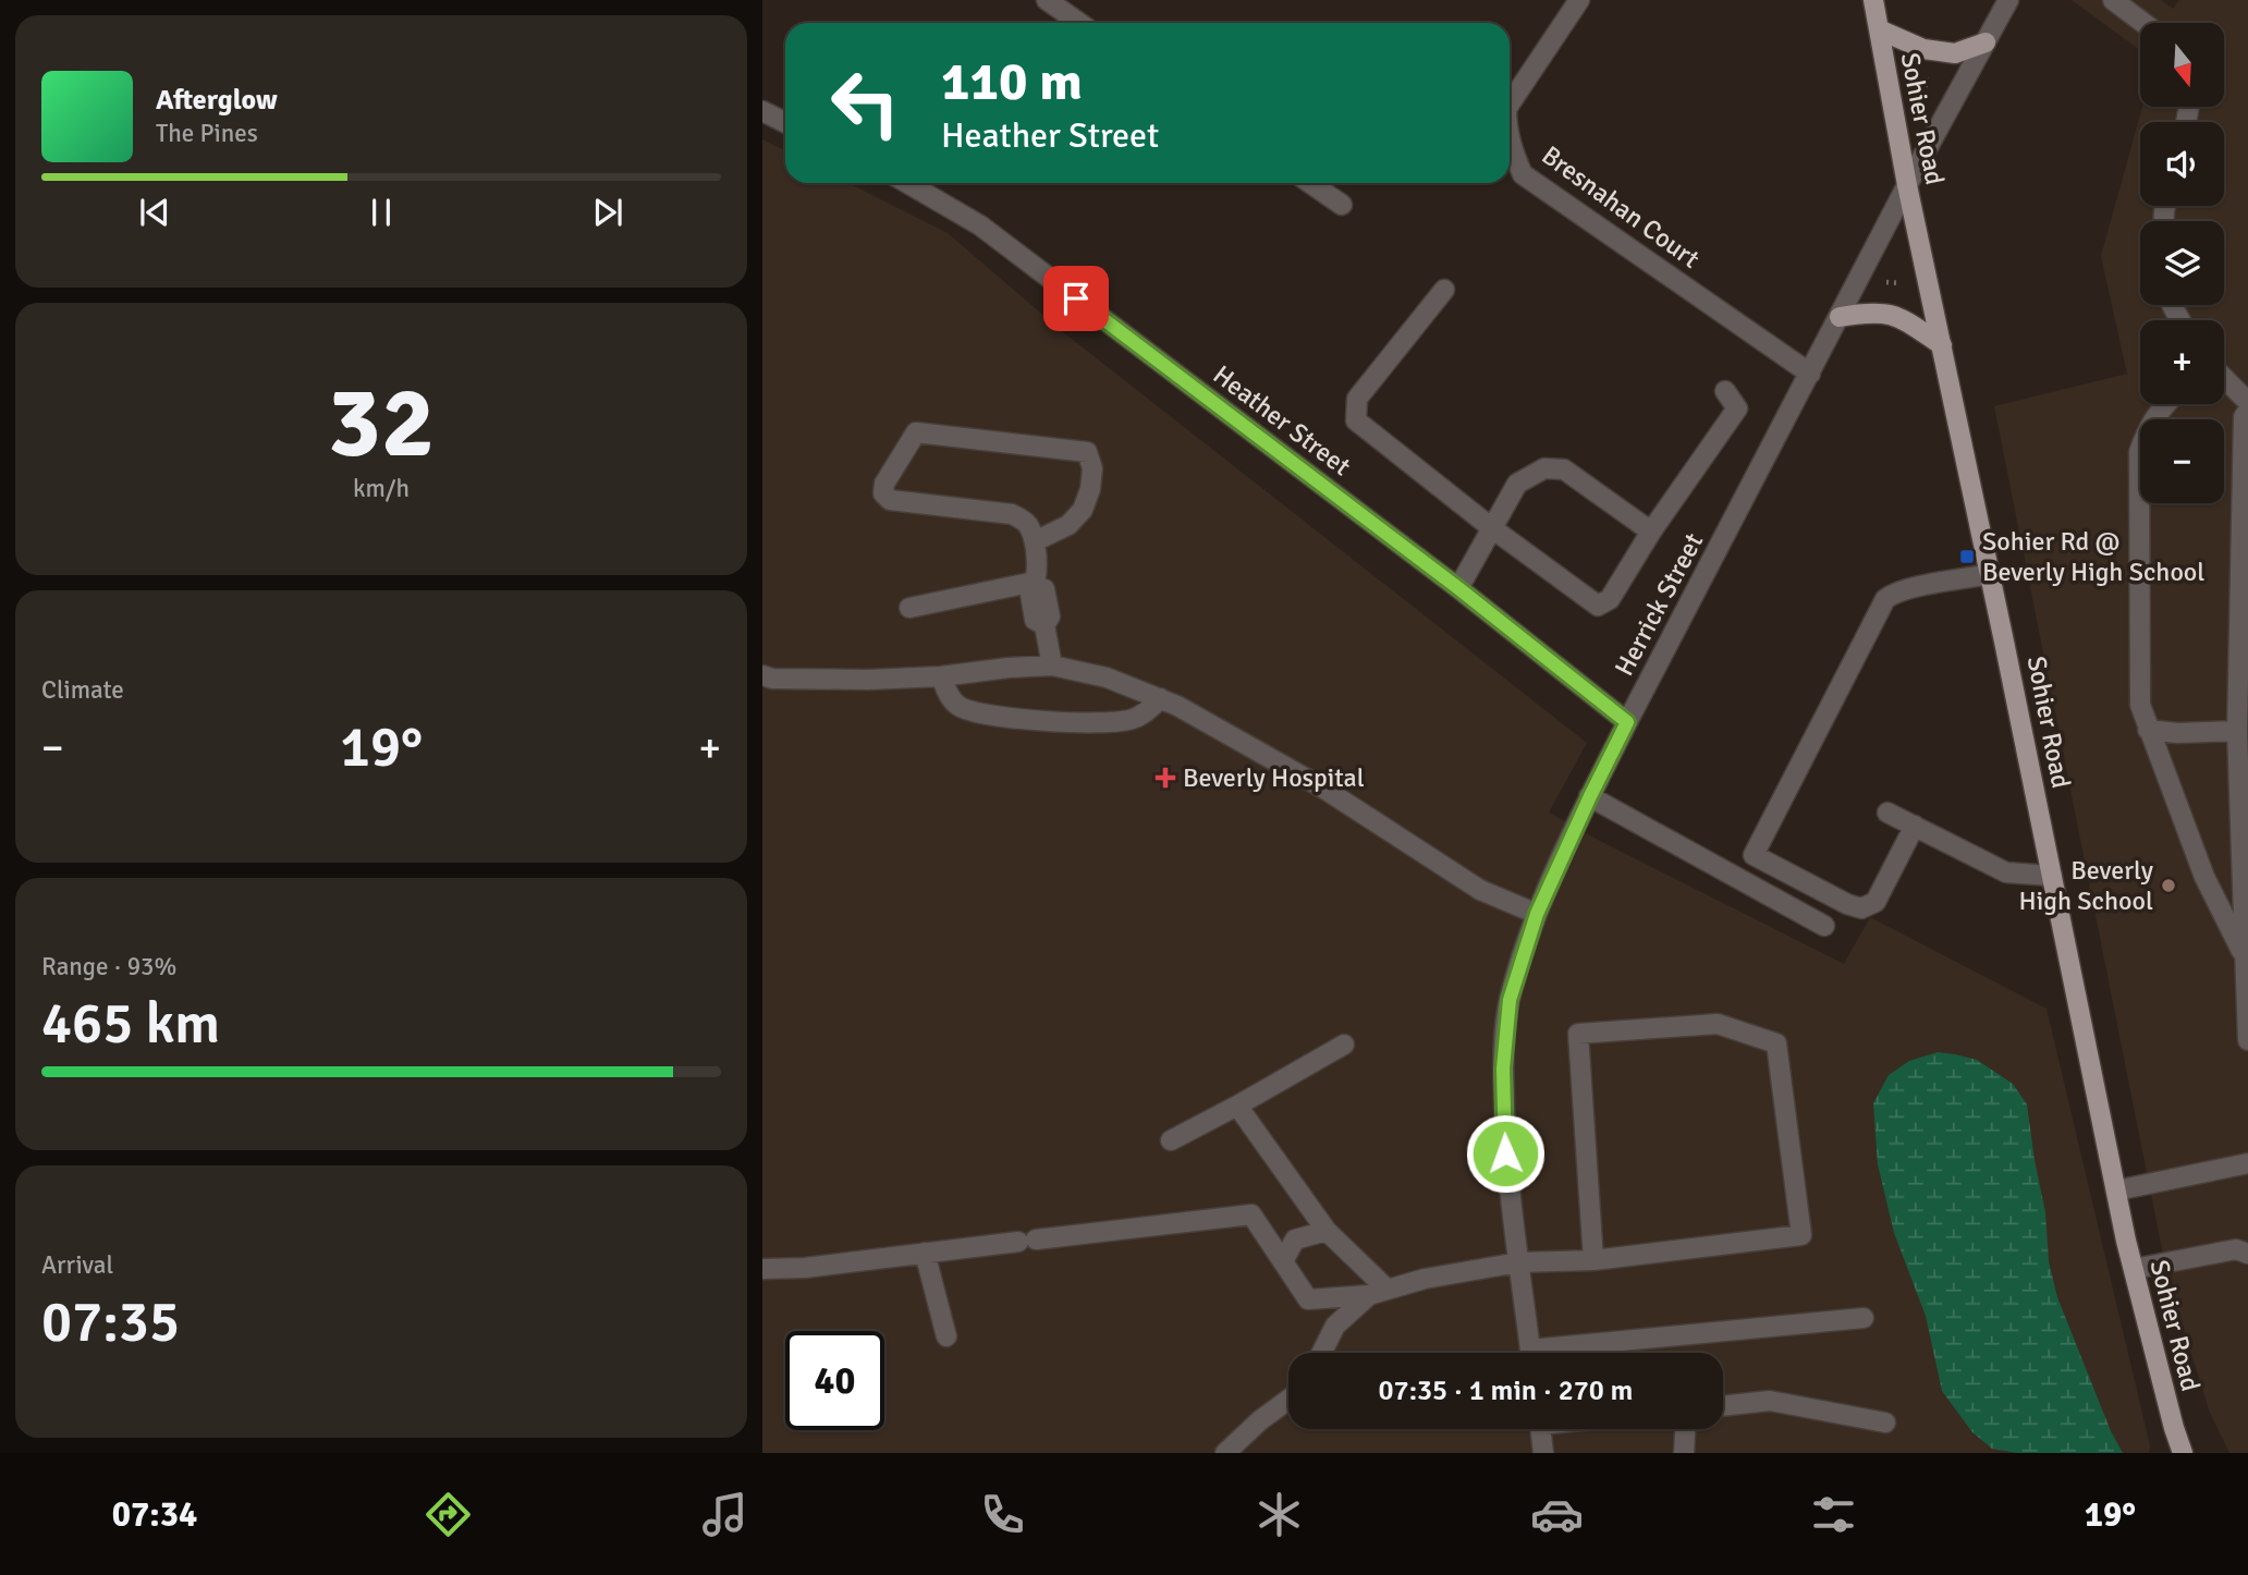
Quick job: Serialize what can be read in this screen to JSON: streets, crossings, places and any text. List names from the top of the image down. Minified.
{"streets":{"main road":["Sohier Road"],"street":["Bresnahan Court","Heather Street","Herrick Street"]},"crossings":[["Sohier Road","Herrick Street"],["Bresnahan Court","Herrick Street"],["Heather Street","Herrick Street"]],"places":{"transit":["Sohier Rd @ Beverly High School"],"health":["Beverly Hospital"],"other":["Beverly High School"]},"north":"bottom","page":{"map_buttons":["+","−"],"turn":["110 m","Heather Street"],"song":["Afterglow","The Pines"],"tile":[["32","km/h"],"Climate",["Range · 93%","465 km"],["Arrival","07:35"]],"heat":["−","19°","+"],"limit":"40","trip":"07:35 · 1 min · 270 m","tabs":["07:34","19°"]}}
